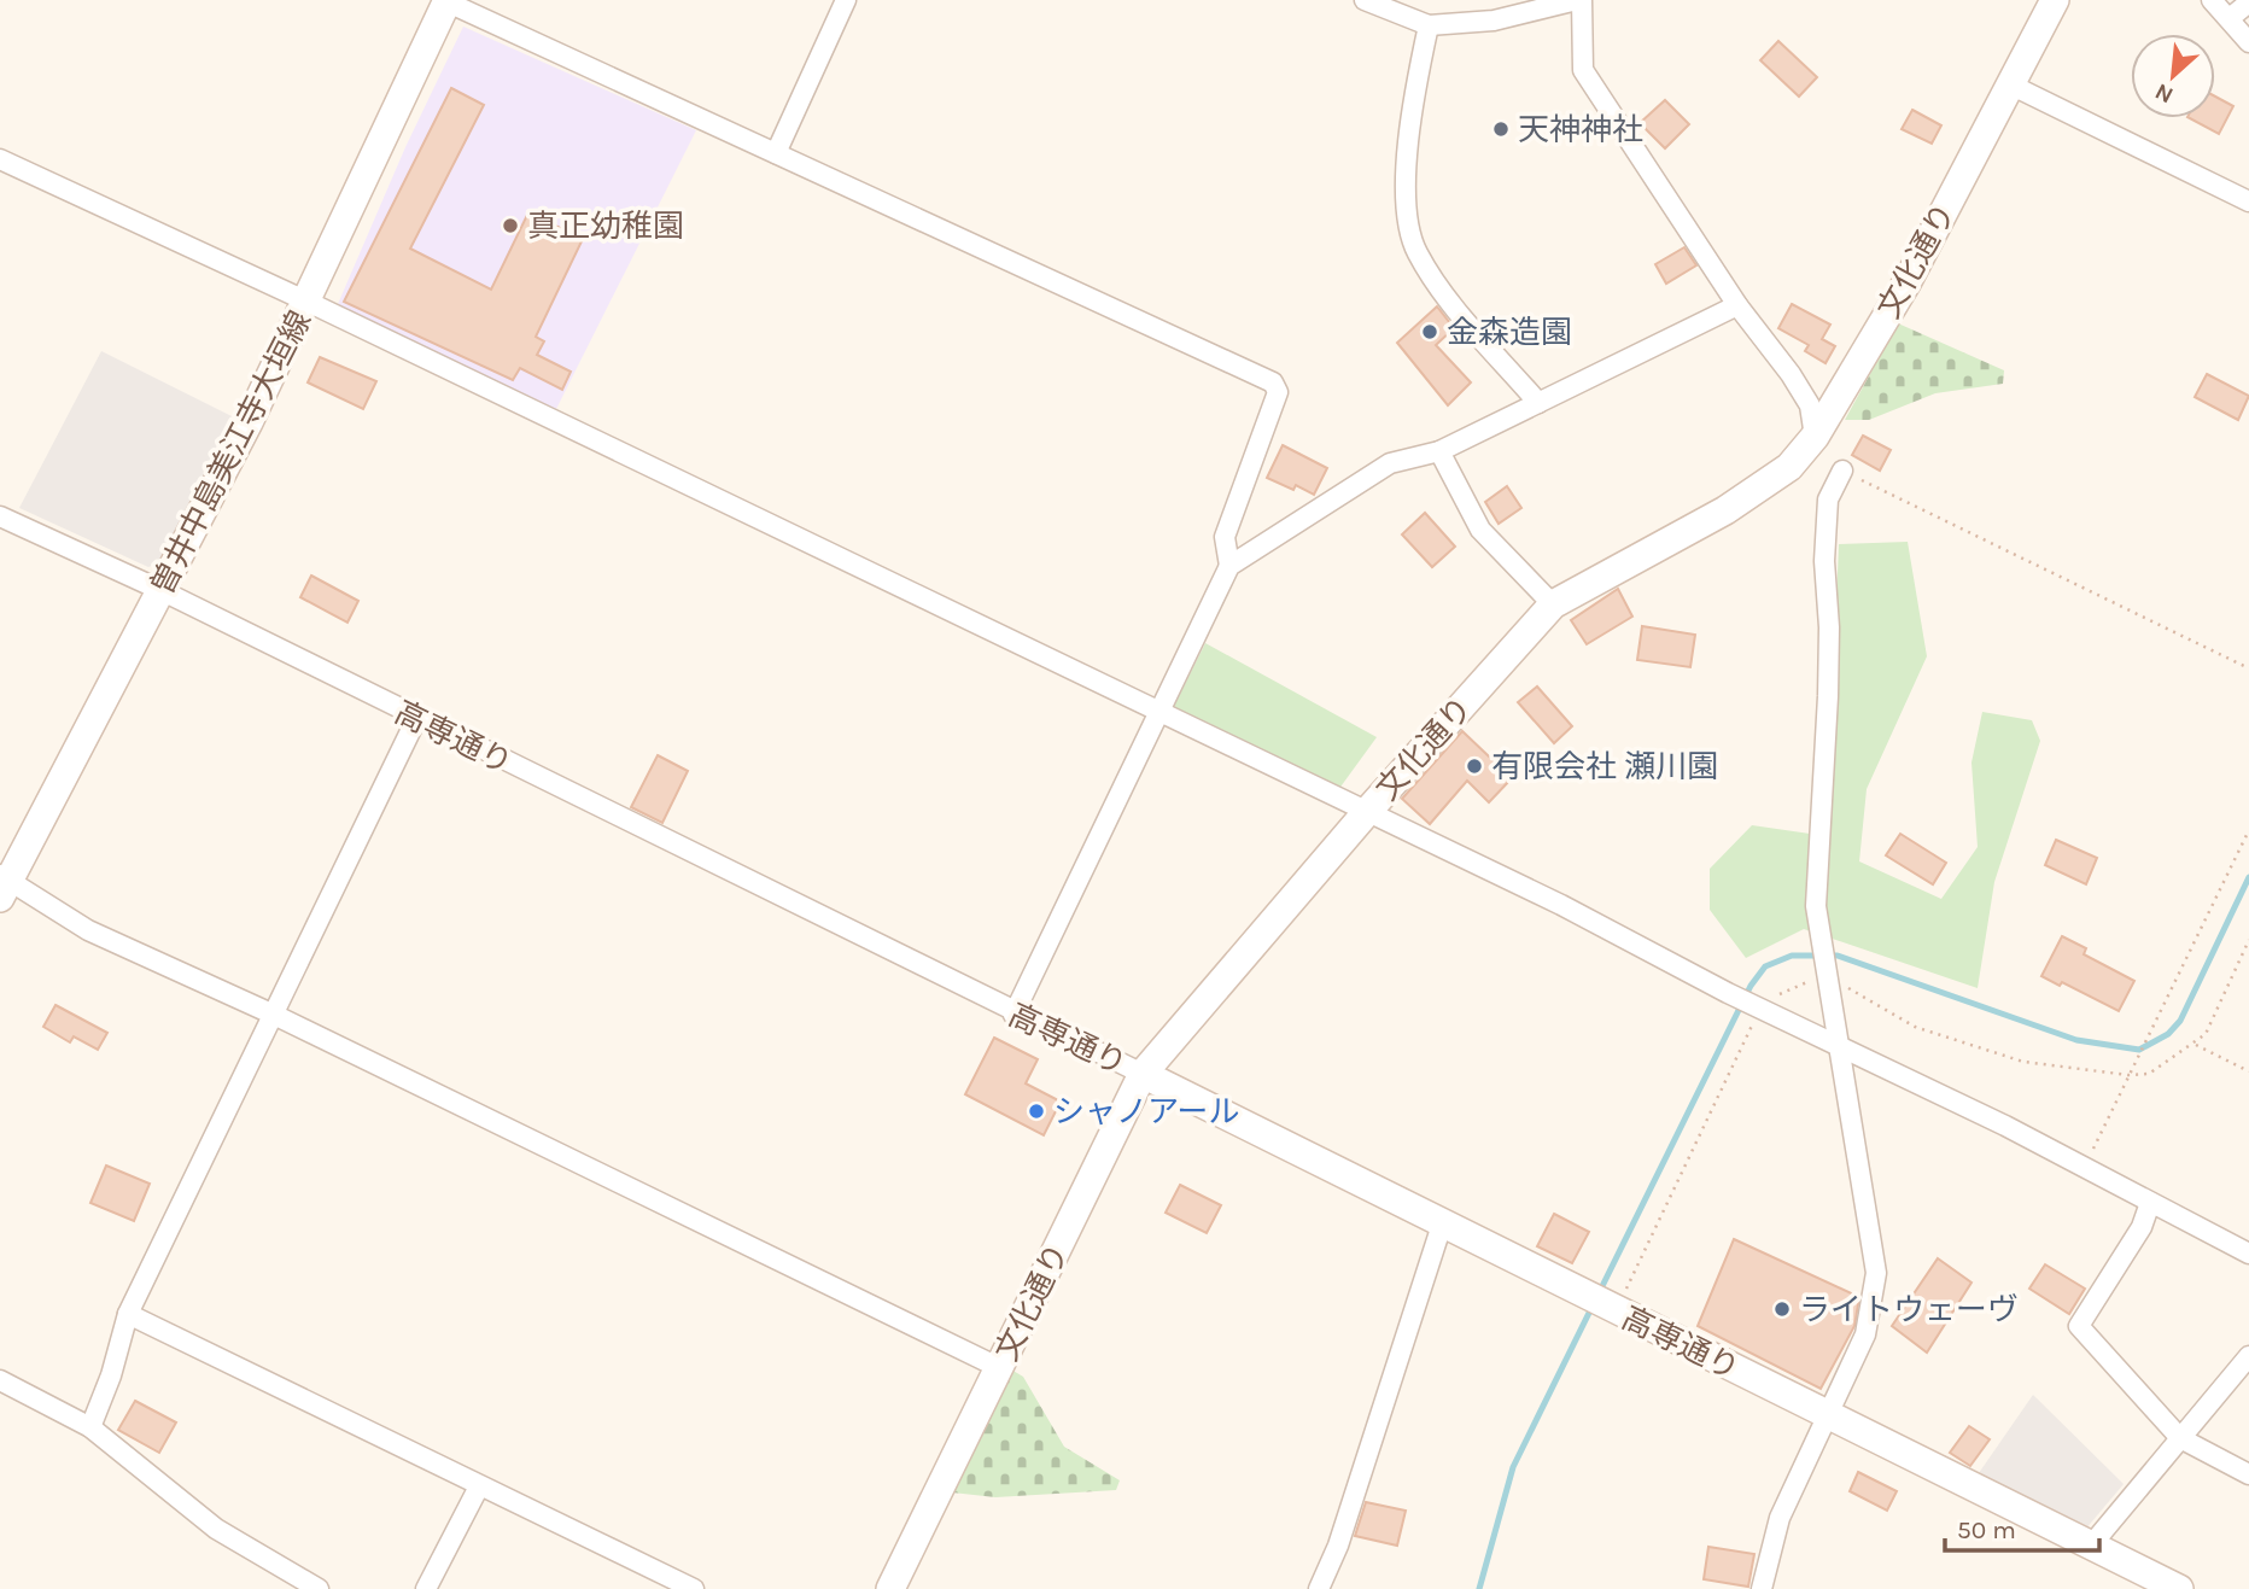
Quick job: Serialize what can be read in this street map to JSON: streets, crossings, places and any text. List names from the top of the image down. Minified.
{"streets":{"street":["文化通り","曽井中島美江寺大垣線","高専通り"]},"crossings":[["文化通り","高専通り"],["曽井中島美江寺大垣線","高専通り"]],"places":["天神神社","真正幼稚園","金森造園","有限会社 瀬川園","シャノアール","ライトウェーヴ"],"scale_bar":"50 m","north":"bottom left"}
